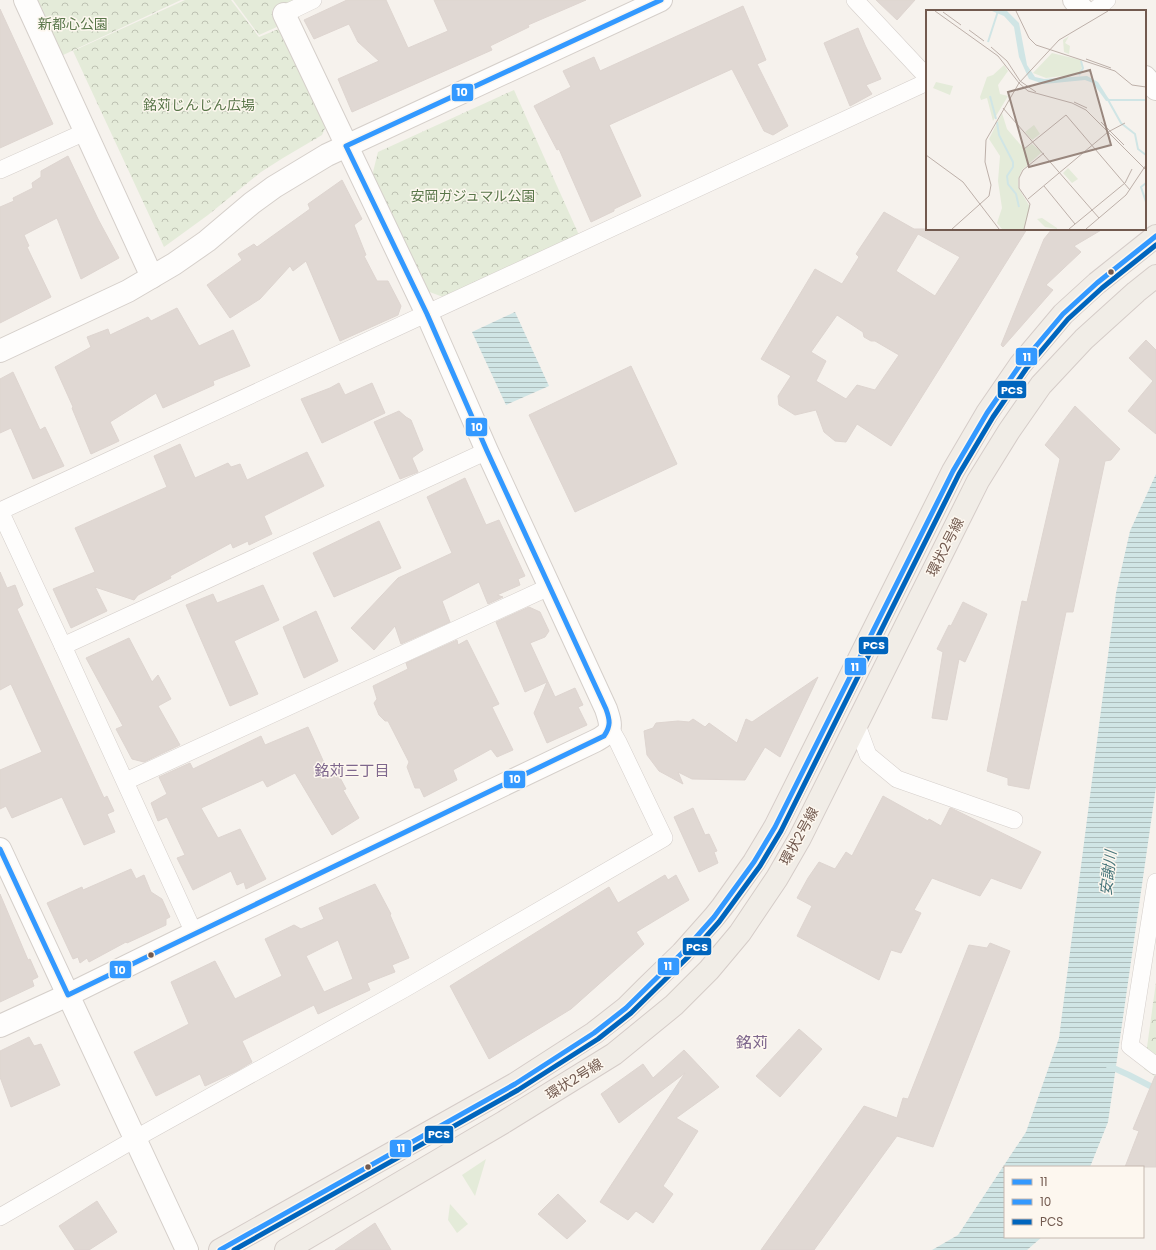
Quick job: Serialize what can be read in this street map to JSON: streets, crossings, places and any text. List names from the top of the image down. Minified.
{"streets":{"main road":["環状2号線"]},"districts":["銘苅三丁目","銘苅"],"water":["安謝川"],"parks":["新都心公園","銘苅じんじん広場","安岡ガジュマル公園"],"lines":["transit line 10","transit line 11","transit line PCS"],"legend":["11","10","PCS"]}
